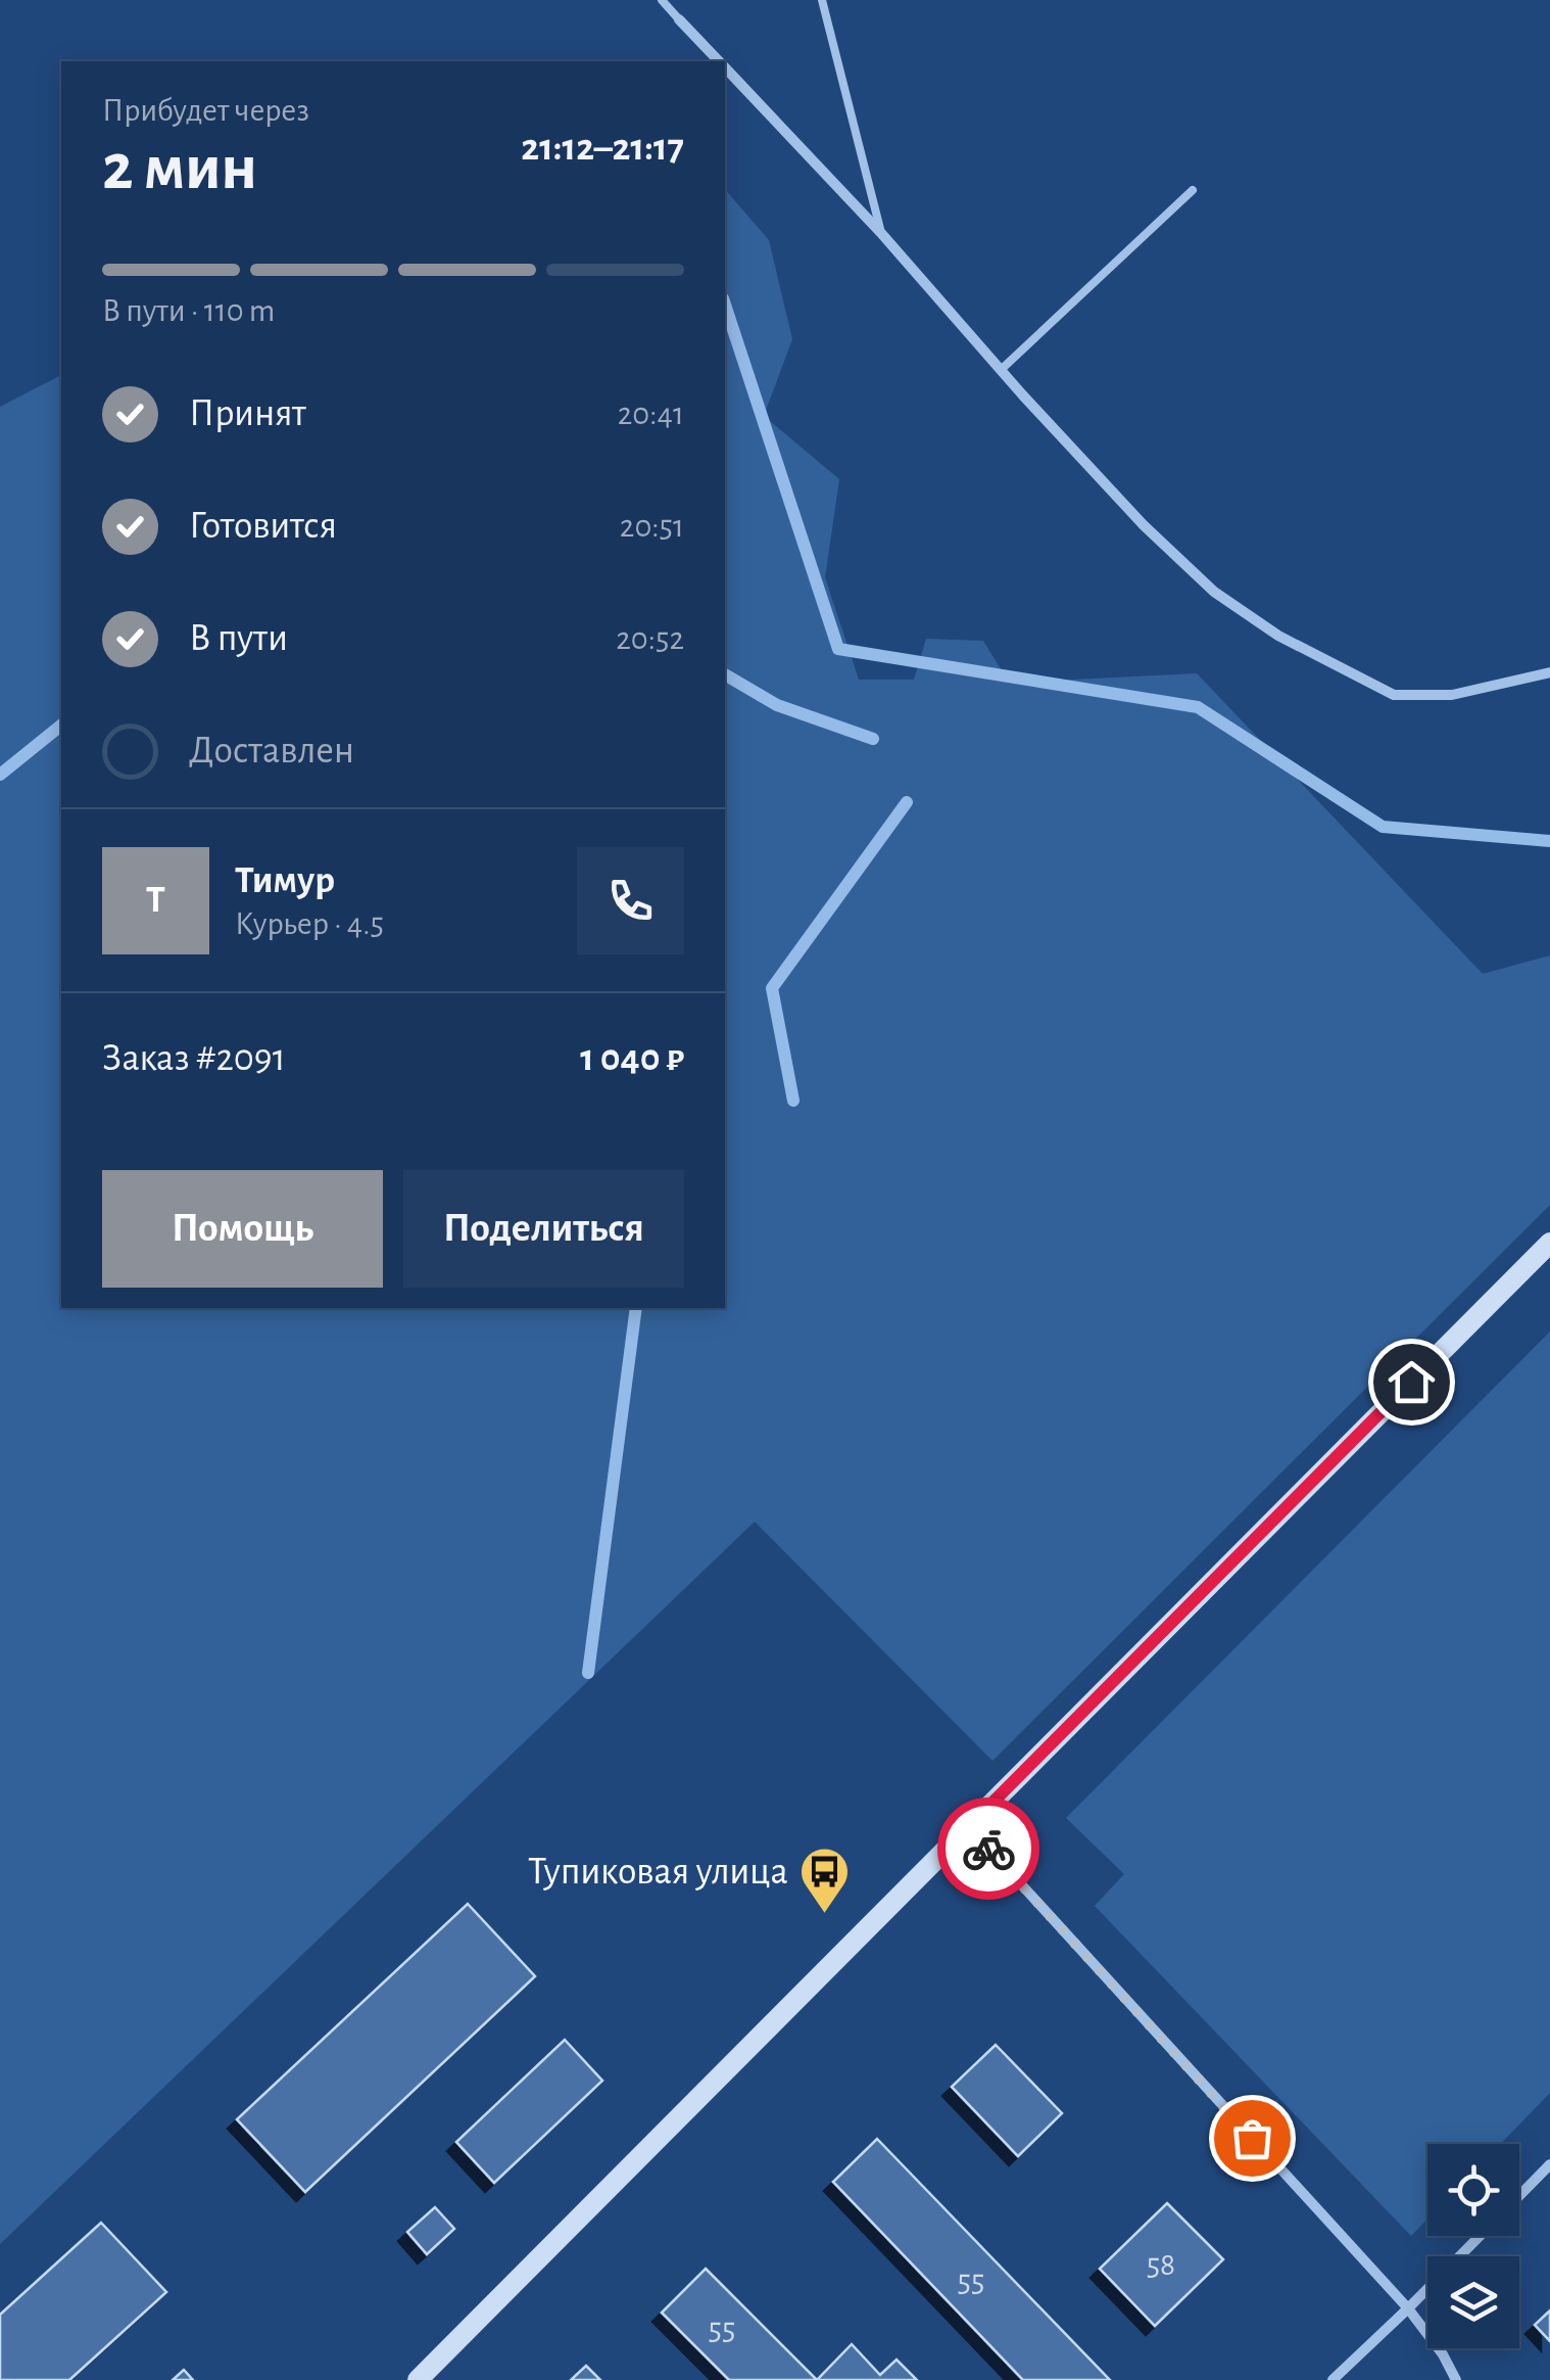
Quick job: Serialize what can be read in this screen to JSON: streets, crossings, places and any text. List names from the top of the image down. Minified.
{"places":{"bus stop":["Тупиковая улица"]},"house_numbers":["58","55","55"],"page":{"heading":["2 мин","Прибудет через","21:12–21:17"],"panel":["Тимур","Курьер · 4.5","Заказ #2091","1 040 ₽"],"bar":"В пути · 110 m","list":[["Принят","20:41"],["Готовится","20:51"],["В пути","20:52"],"Доставлен"],"round":"Т","buttons":["Помощь","Поделиться"]}}
